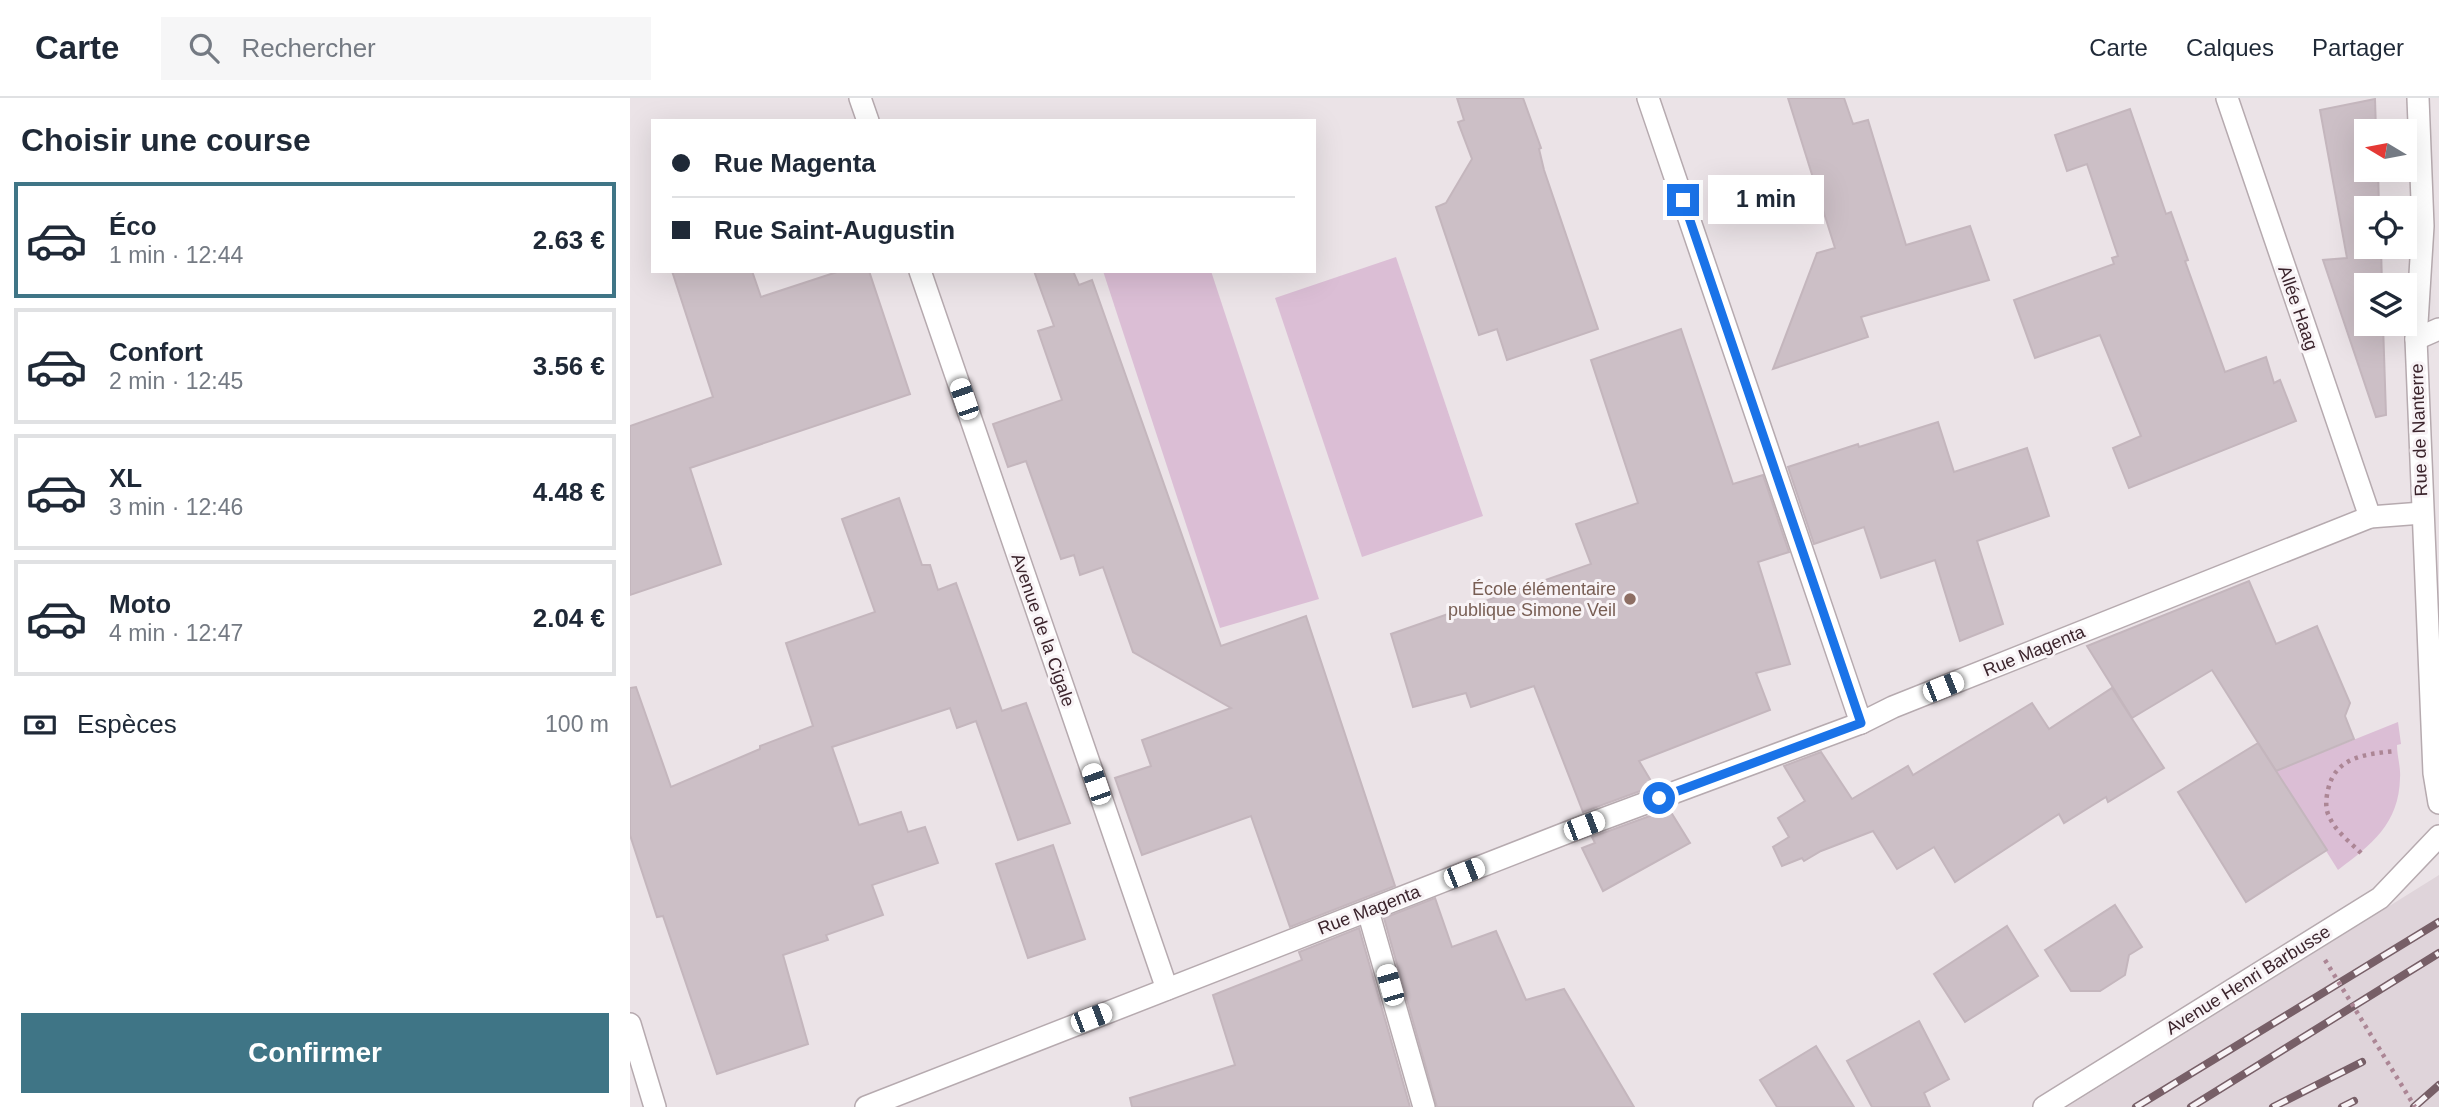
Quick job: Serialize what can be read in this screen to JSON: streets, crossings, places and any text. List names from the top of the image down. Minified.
{"streets":{"street":["Allée Haag","Rue de Nanterre","Avenue de la Cigale","Rue Magenta","Avenue Henri Barbusse"]},"crossings":[["Allée Haag","Rue Magenta"],["Rue de Nanterre","Rue Magenta"],["Avenue de la Cigale","Rue Magenta"]],"places":["École élémentaire publique Simone Veil"],"north":"left","page":{"header":"Carte","search":"Rechercher","nav":["Carte","Calques","Partager"],"heading":"Choisir une course","banner":["Rue Magenta","Rue Saint-Augustin"],"bubble":"1 min","list":[{"name":"Éco","note":"1 min · 12:44","value":"2.63 €"},{"name":"Confort","note":"2 min · 12:45","value":"3.56 €"},{"name":"XL","note":"3 min · 12:46","value":"4.48 €"},{"name":"Moto","note":"4 min · 12:47","value":"2.04 €"}],"pay":["Espèces","100 m"],"buttons":"Confirmer"}}
